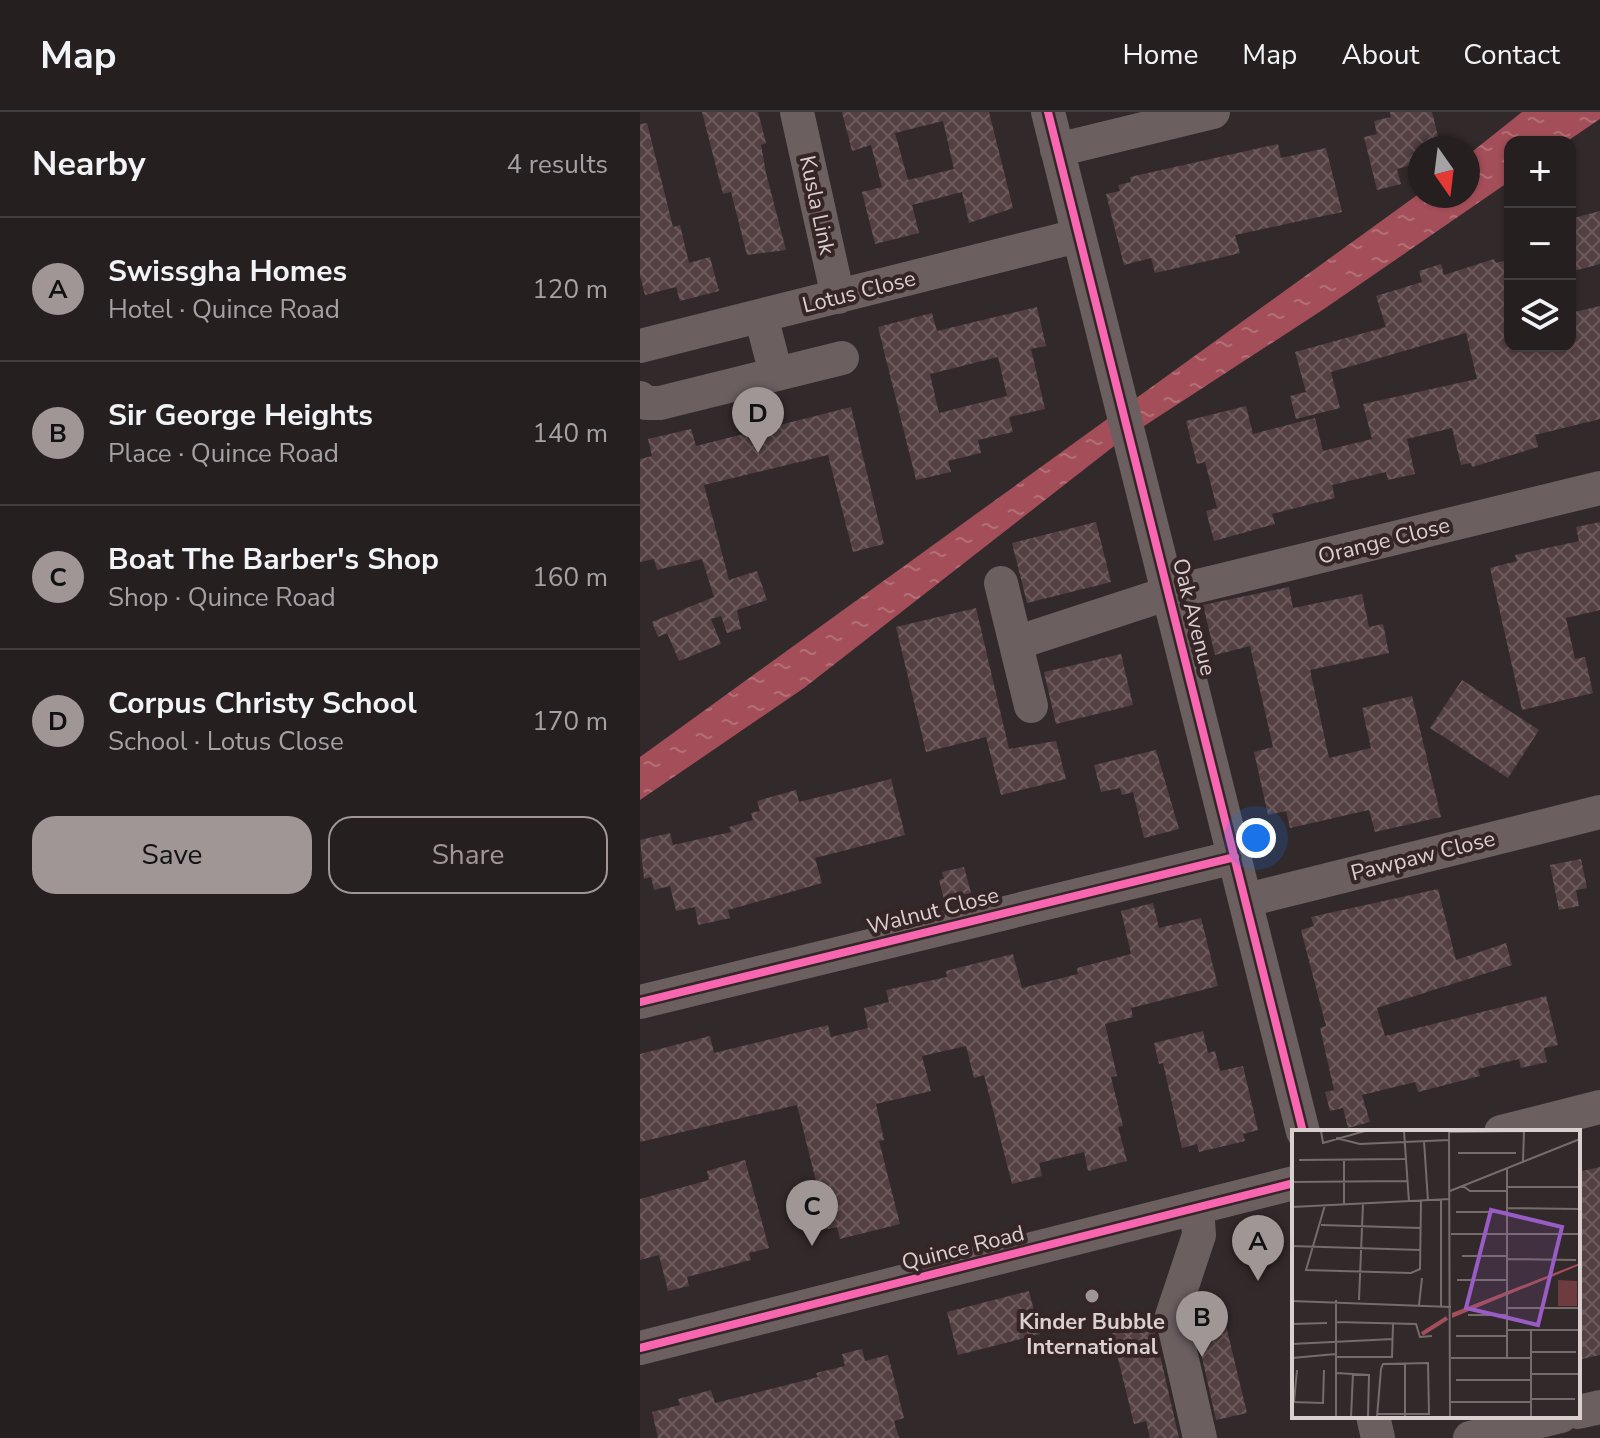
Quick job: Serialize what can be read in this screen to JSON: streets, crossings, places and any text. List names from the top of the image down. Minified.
{"streets":{"street":["Kusla Link","Lotus Close","Orange Close","Oak Avenue","Pawpaw Close","Walnut Close","Quince Road"]},"crossings":[["Kusla Link","Lotus Close"],["Lotus Close","Oak Avenue"],["Orange Close","Oak Avenue"],["Oak Avenue","Pawpaw Close"],["Oak Avenue","Walnut Close"]],"places":["Kinder Bubble International"],"north":"bottom","page":{"header":"Map","nav":["Home","Map","About","Contact"],"heading":["Nearby","4 results"],"map_buttons":["+","−"],"list":[{"mark":"A","name":"Swissgha Homes","note":"Hotel · Quince Road","value":"120 m"},{"mark":"B","name":"Sir George Heights","note":"Place · Quince Road","value":"140 m"},{"mark":"C","name":"Boat The Barber's Shop","note":"Shop · Quince Road","value":"160 m"},{"mark":"D","name":"Corpus Christy School","note":"School · Lotus Close","value":"170 m"}],"pins":["D","C","A","B"],"buttons":["Save","Share"]}}
